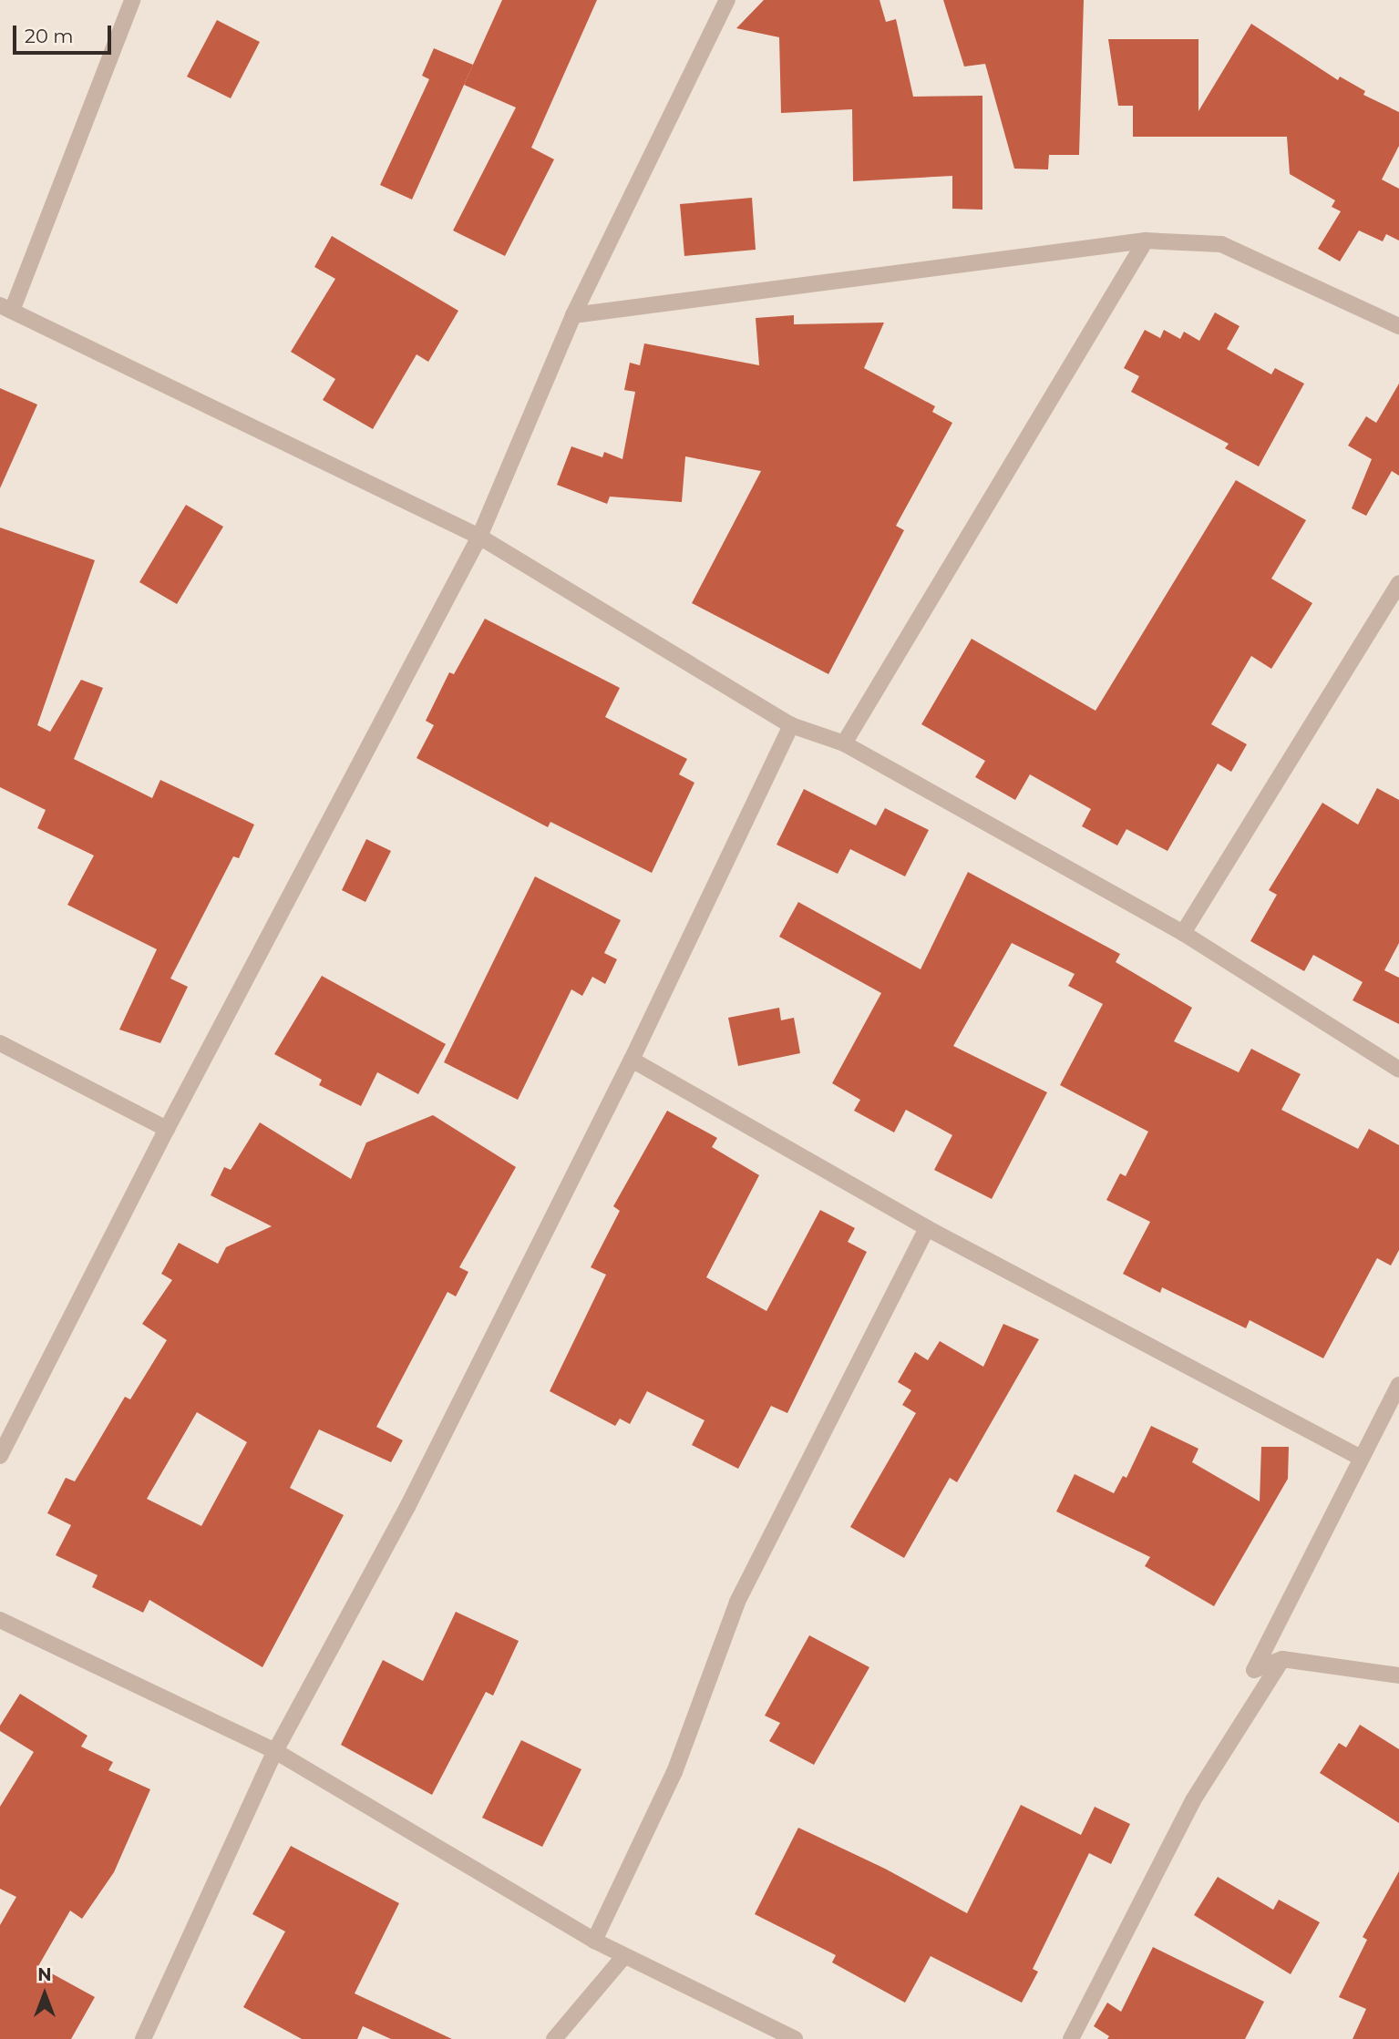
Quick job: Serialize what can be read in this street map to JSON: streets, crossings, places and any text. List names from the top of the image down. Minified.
{"scale_bar":"20 m","north":"top"}
